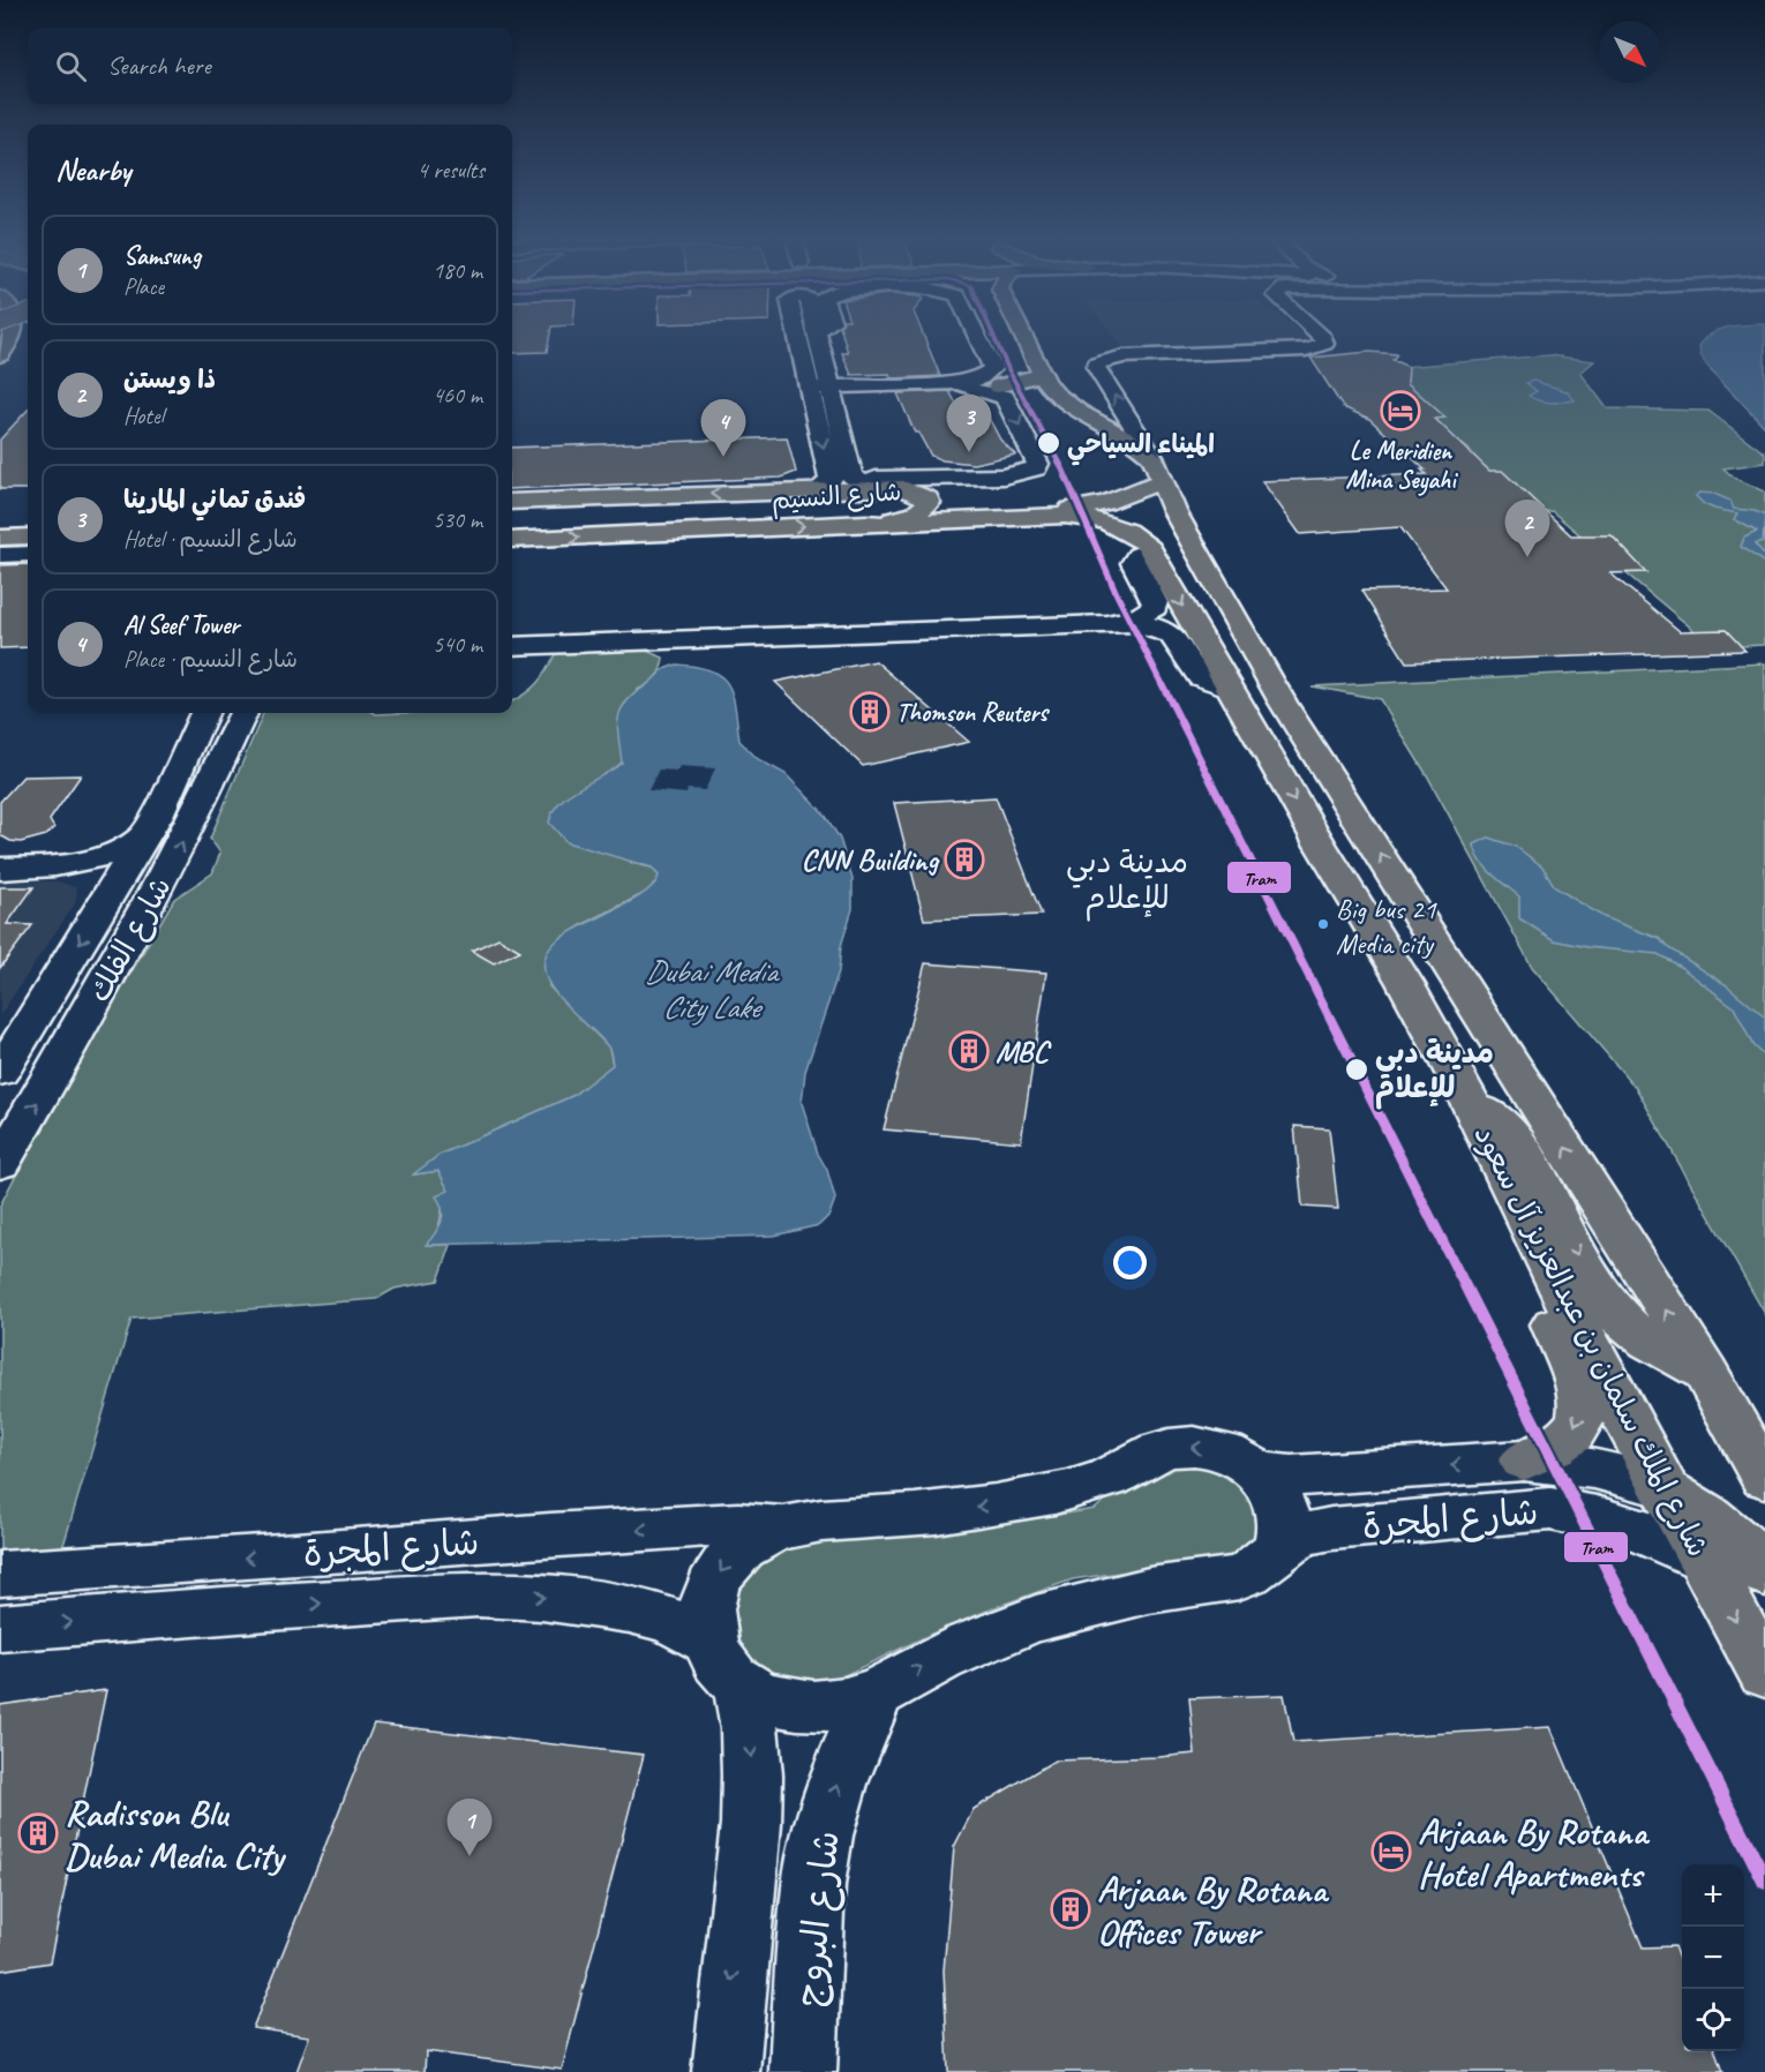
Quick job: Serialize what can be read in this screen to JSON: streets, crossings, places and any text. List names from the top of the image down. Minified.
{"streets":{"main road":["شارع النسيم","شارع الملك سلمان بن عبدالعزيز آل سعود"],"street":["شارع الفلك","شارع المجرة","شارع البروج"]},"crossings":[["شارع النسيم","شارع الملك سلمان بن عبدالعزيز آل سعود"],["شارع الملك سلمان بن عبدالعزيز آل سعود","شارع المجرة"],["شارع المجرة","شارع البروج"]],"districts":["مدينة دبي للإعلام"],"water":["Dubai Media City Lake"],"places":{"hotel":["Le Meridien Mina Seyahi","Arjaan By Rotana Hotel Apartments"],"other":["الميناء السياحي","Big bus 21 Media city","مدينة دبي للإعلام"],"building":["Thomson Reuters","CNN Building","MBC","Radisson Blu Dubai Media City","Arjaan By Rotana Offices Tower"]},"lines":["transit line Tram"],"north":"bottom right","page":{"search":"Search here","heading":["Nearby","4 results"],"list":[{"mark":"1","name":"Samsung","note":"Place","value":"180 m"},{"mark":"2","name":"ذا ويستن","note":"Hotel","value":"460 m"},{"mark":"3","name":"فندق تماني المارينا","note":"Hotel · شارع النسيم","value":"530 m"},{"mark":"4","name":"Al Seef Tower","note":"Place · شارع النسيم","value":"540 m"}],"pins":["3","4","2","1"],"map_buttons":["+","−"]}}
